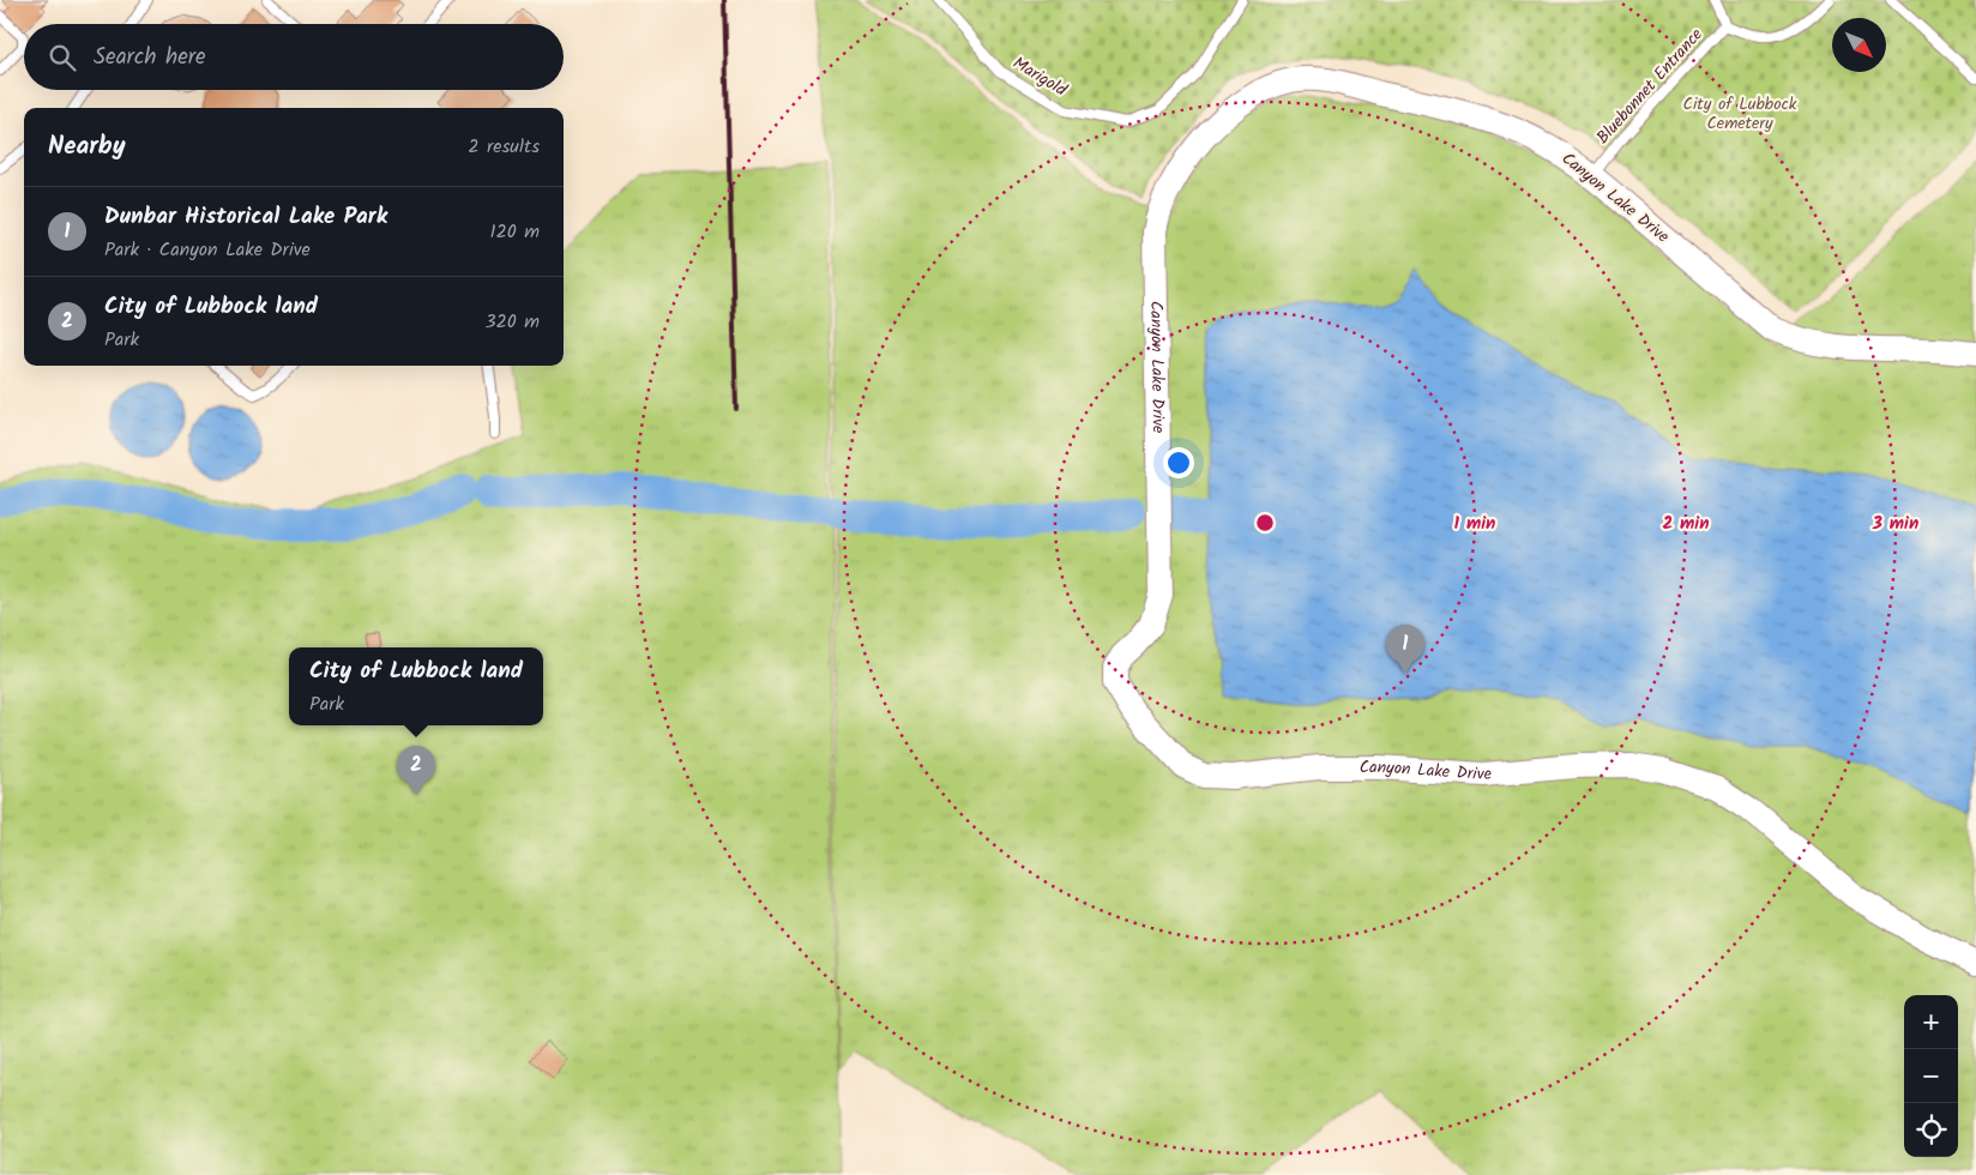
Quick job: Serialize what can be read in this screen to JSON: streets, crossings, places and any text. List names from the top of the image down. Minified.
{"streets":{"street":["Canyon Lake Drive"],"lane":["Marigold","Bluebonnet Entrance"]},"crossings":[["Bluebonnet Entrance","Canyon Lake Drive"]],"parks":["City of Lubbock Cemetery"],"north":"bottom right","page":{"search":"Search here","heading":["Nearby","2 results"],"list":[{"mark":"1","name":"Dunbar Historical Lake Park","note":"Park · Canyon Lake Drive","value":"120 m"},{"mark":"2","name":"City of Lubbock land","note":"Park","value":"320 m"}],"pins":["1","2"],"popup":["City of Lubbock land","Park"],"map_buttons":["+","−"]},"rings":["1 min","2 min","3 min"]}
